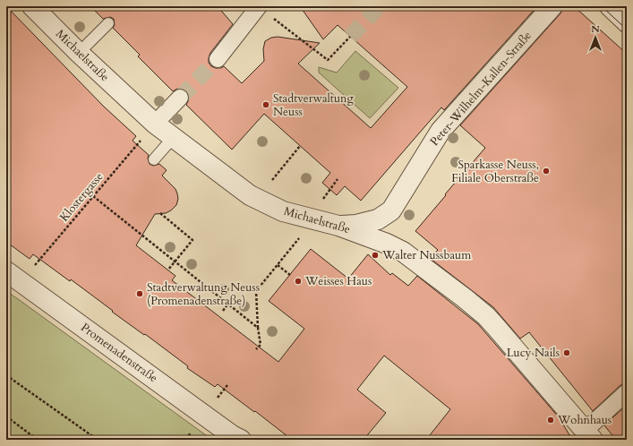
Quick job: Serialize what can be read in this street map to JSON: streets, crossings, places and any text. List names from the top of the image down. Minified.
{"streets":{"street":["Michaelstraße","Peter-Wilhelm-Kallen-Straße","Promenadenstraße"],"path":["Klostergasse"]},"crossings":[["Michaelstraße","Peter-Wilhelm-Kallen-Straße"],["Michaelstraße","Klostergasse"],["Klostergasse","Promenadenstraße"]],"places":["Stadtverwaltung Neuss","Sparkasse Neuss, Filiale Oberstraße","Walter Nussbaum","Weisses Haus","Stadtverwaltung Neuss (Promenadenstraße)","Lucy Nails","Wohnhaus"],"north":"top"}
